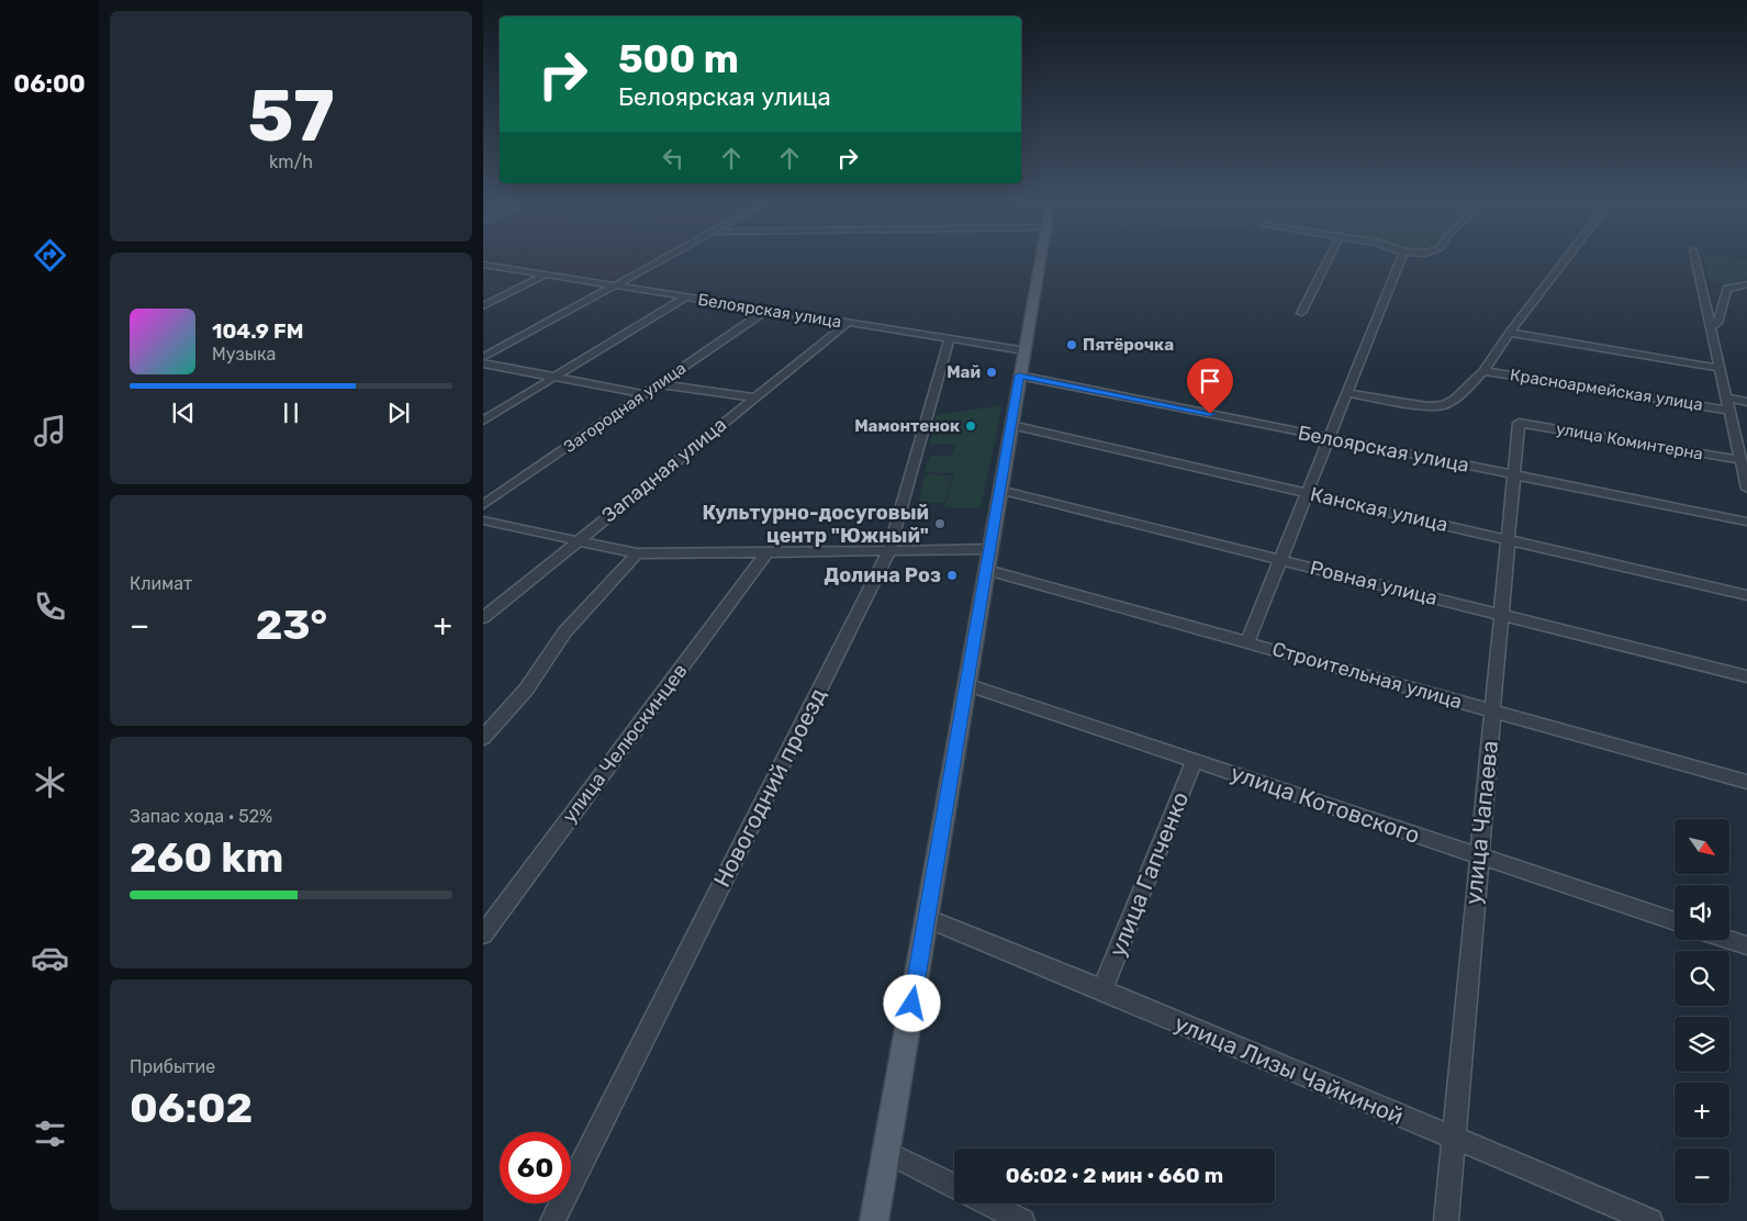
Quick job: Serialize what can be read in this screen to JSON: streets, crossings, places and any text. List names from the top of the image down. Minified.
{"streets":{"street":["Белоярская улица","Красноармейская улица","Загородная улица","улица Коминтерна","Западная улица","Канская улица","Ровная улица","Строительная улица","улица Челюскинцев","Новогодний проезд","улица Котовского","улица Чапаева","улица Гапченко","улица Лизы Чайкиной"]},"crossings":[["Белоярская улица","Загородная улица"],["Белоярская улица","Западная улица"],["Белоярская улица","Новогодний проезд"],["Белоярская улица","улица Чапаева"],["улица Коминтерна","улица Чапаева"],["Канская улица","улица Чапаева"],["Ровная улица","улица Чапаева"],["Строительная улица","улица Чапаева"],["улица Котовского","улица Чапаева"],["улица Котовского","улица Гапченко"],["улица Чапаева","улица Лизы Чайкиной"],["улица Гапченко","улица Лизы Чайкиной"]],"places":["Пятёрочка","Май","Мамонтенок","Культурно-досуговый центр \"Южный\"","Долина Роз"],"north":"bottom right","page":{"tabs":"06:00","tile":[["57","km/h"],"Климат",["Запас хода · 52%","260 km"],["Прибытие","06:02"]],"turn":["500 m","Белоярская улица"],"song":["104.9 FM","Музыка"],"heat":["−","23°","+"],"map_buttons":["+","−"],"limit":"60","trip":"06:02 · 2 мин · 660 m"}}
